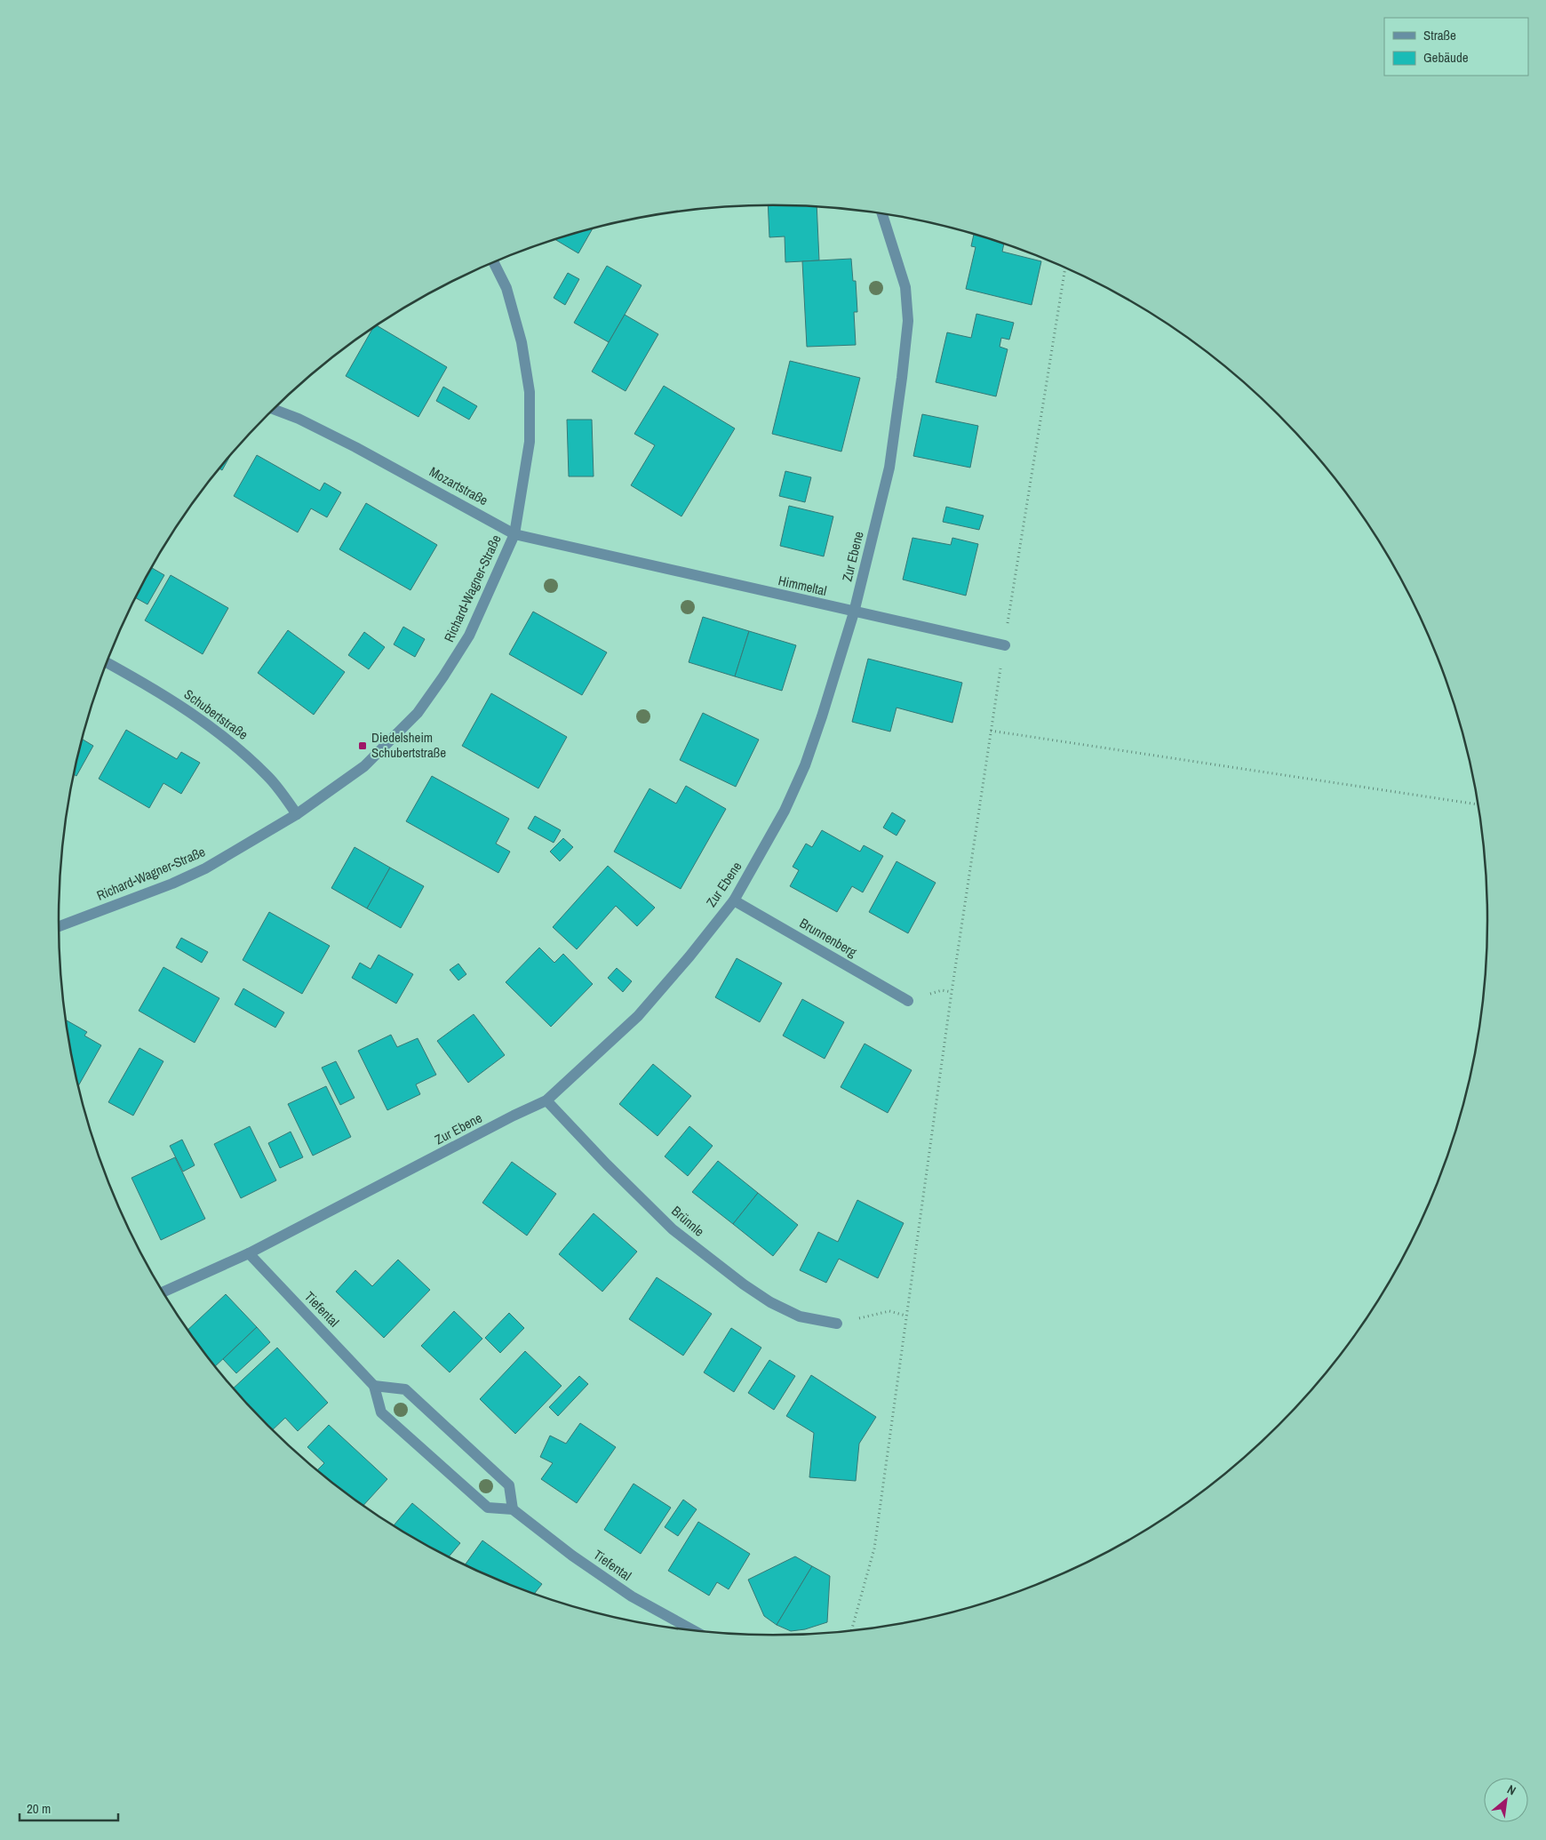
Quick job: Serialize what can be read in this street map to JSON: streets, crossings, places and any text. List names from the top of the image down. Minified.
{"streets":{"street":["Mozartstraße","Zur Ebene","Himmeltal","Richard-Wagner-Straße","Schubertstraße","Brunnenberg","Brünnle","Tiefental"]},"crossings":[["Mozartstraße","Himmeltal"],["Mozartstraße","Richard-Wagner-Straße"],["Zur Ebene","Himmeltal"],["Zur Ebene","Brunnenberg"],["Zur Ebene","Brünnle"],["Zur Ebene","Tiefental"],["Richard-Wagner-Straße","Schubertstraße"]],"places":{"transit":["Diedelsheim Schubertstraße"]},"legend":["Straße","Gebäude"],"scale_bar":"20 m","north":"top right"}
